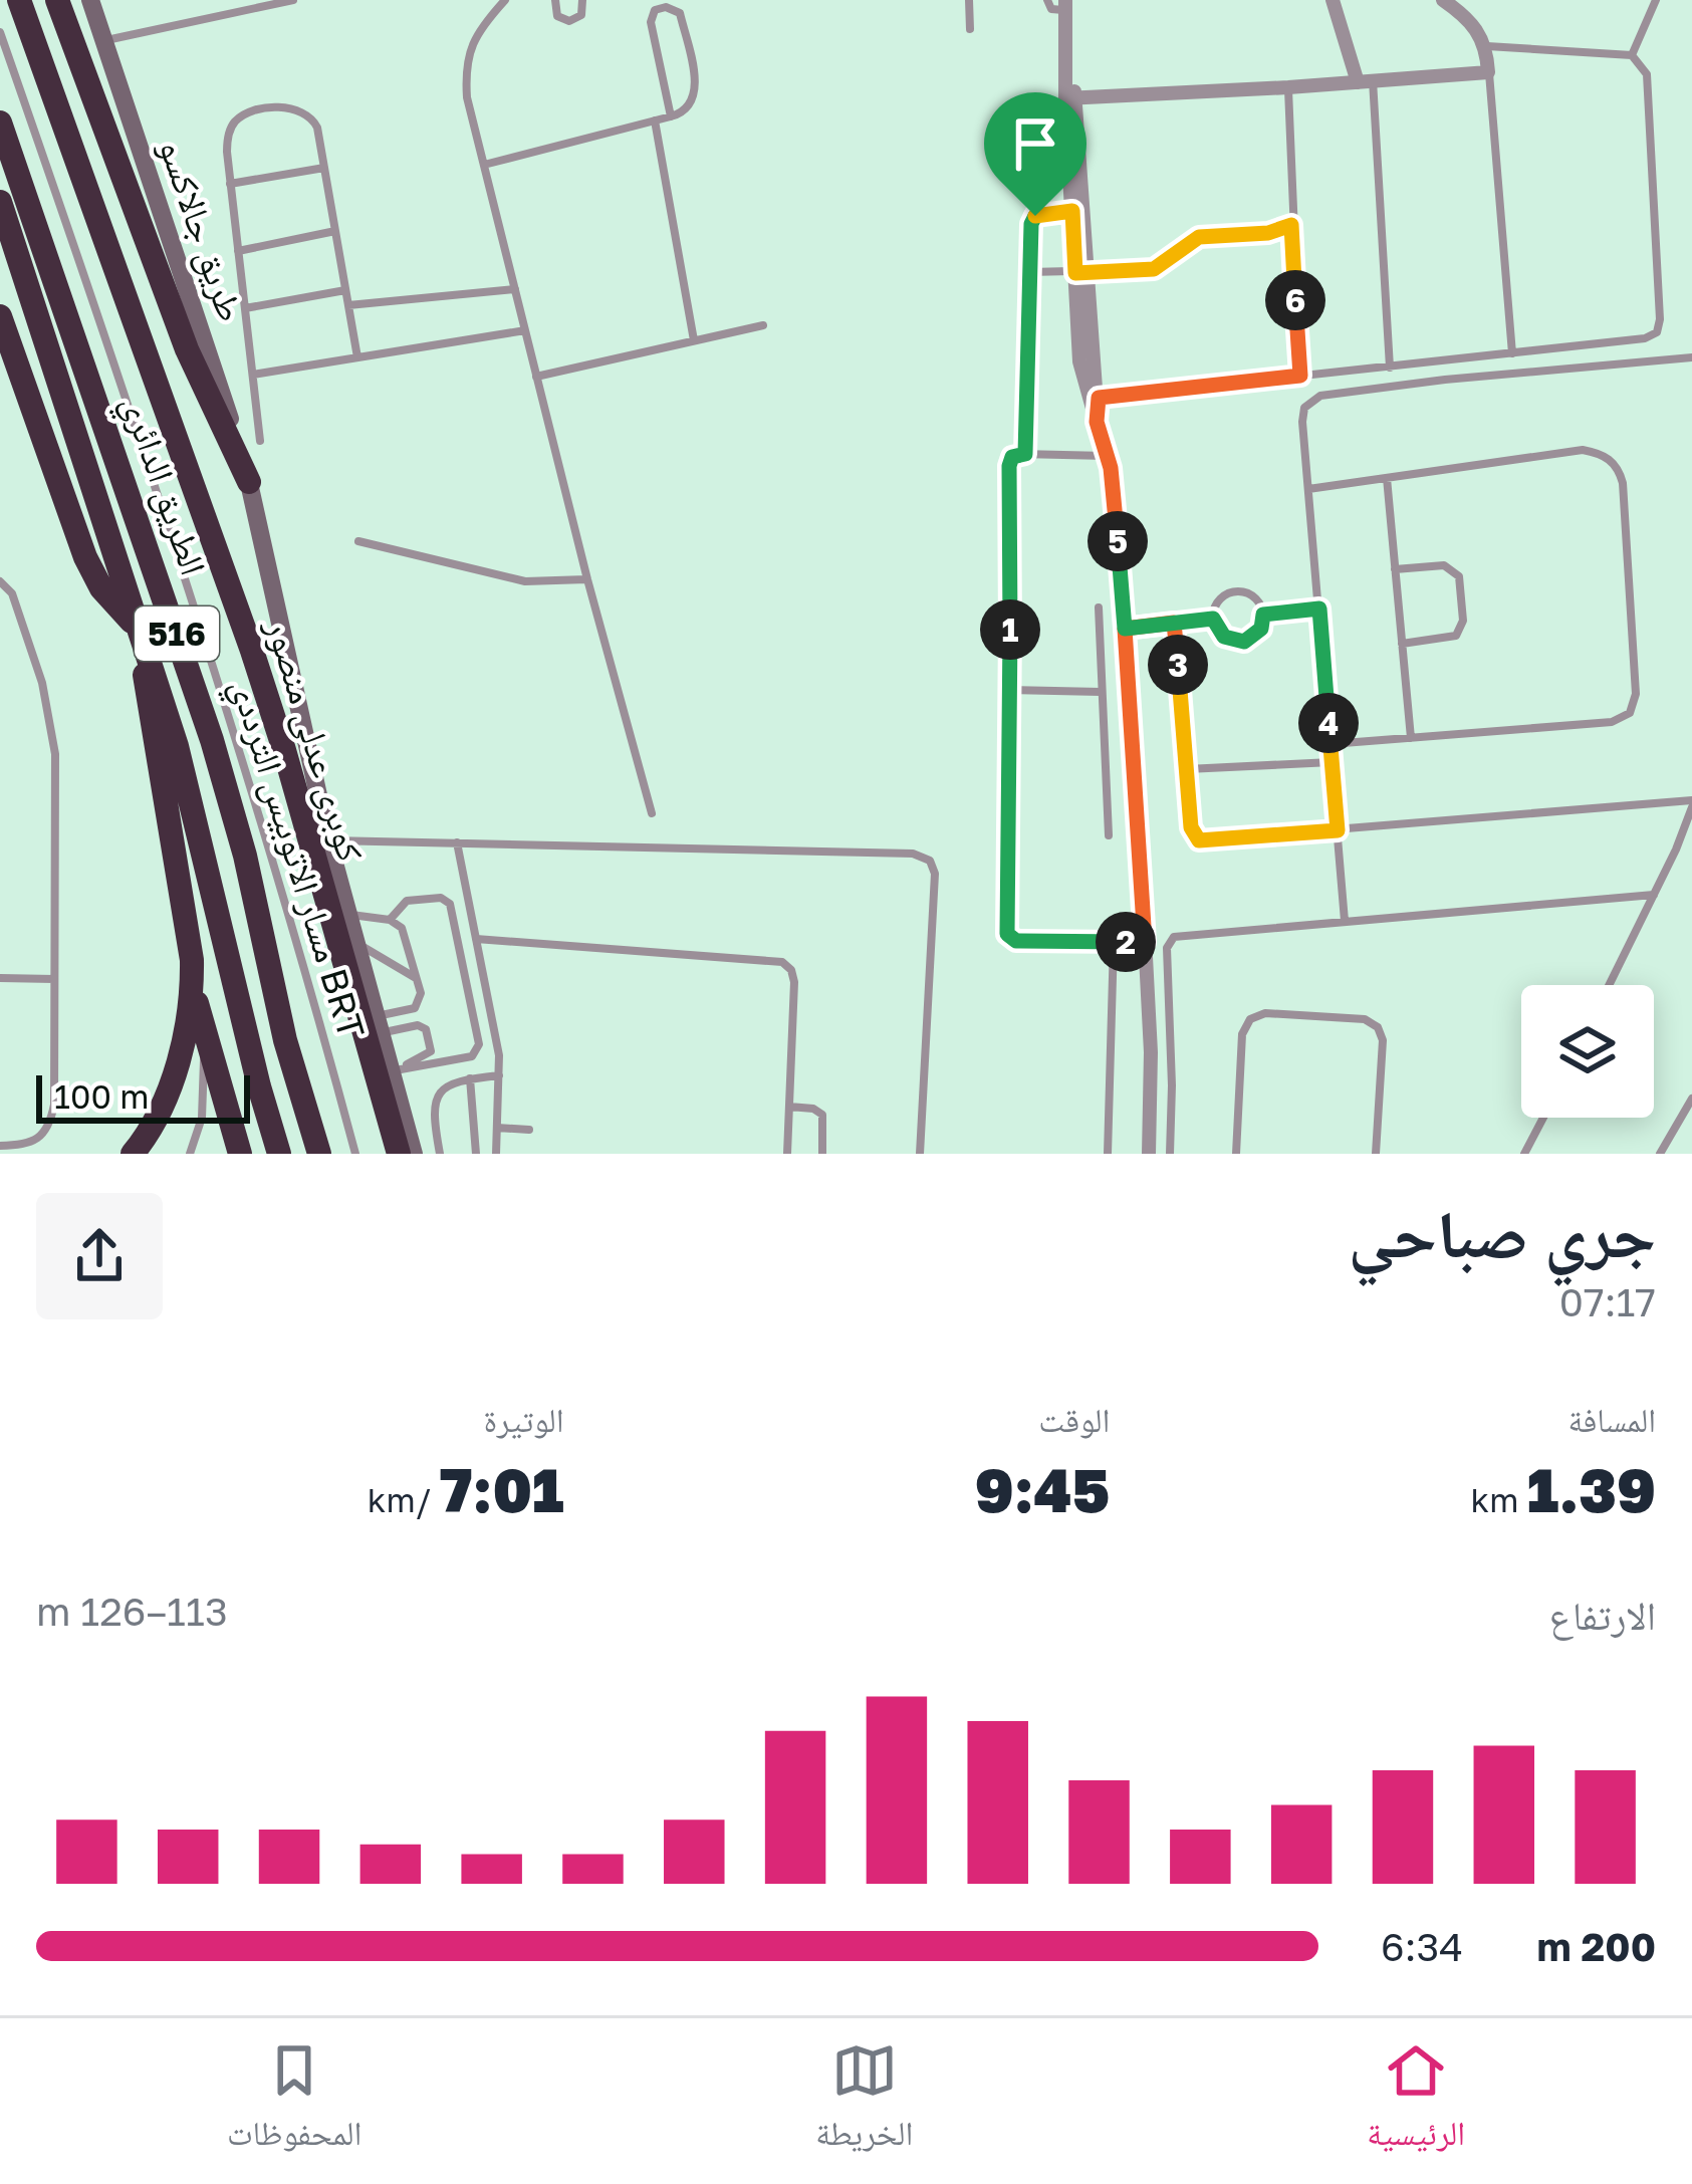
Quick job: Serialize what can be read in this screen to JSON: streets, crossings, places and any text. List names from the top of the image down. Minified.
{"streets":{"highway":["الطريق الدائري","516","كوبرى عدلى منصور"],"main road":["طريق جالاكسو"],"lane":["مسار الاتوبيس الترددي BRT"]},"crossings":[["الطريق الدائري","كوبرى عدلى منصور"]],"scale_bar":"100 m","page":{"pins":["6","5","1","3","4","2"],"scale":"100 m","heading":["جري صباحي","07:17"],"stats":[["المسافة","1.39 km"],["الوقت","9:45"],["الوتيرة","7:01 /km"]],"chart":["الارتفاع","113–126 m"],"list":[{"name":"200 m","note":"6:34"}],"tabs":["الرئيسية","الخريطة","المحفوظات"]}}
